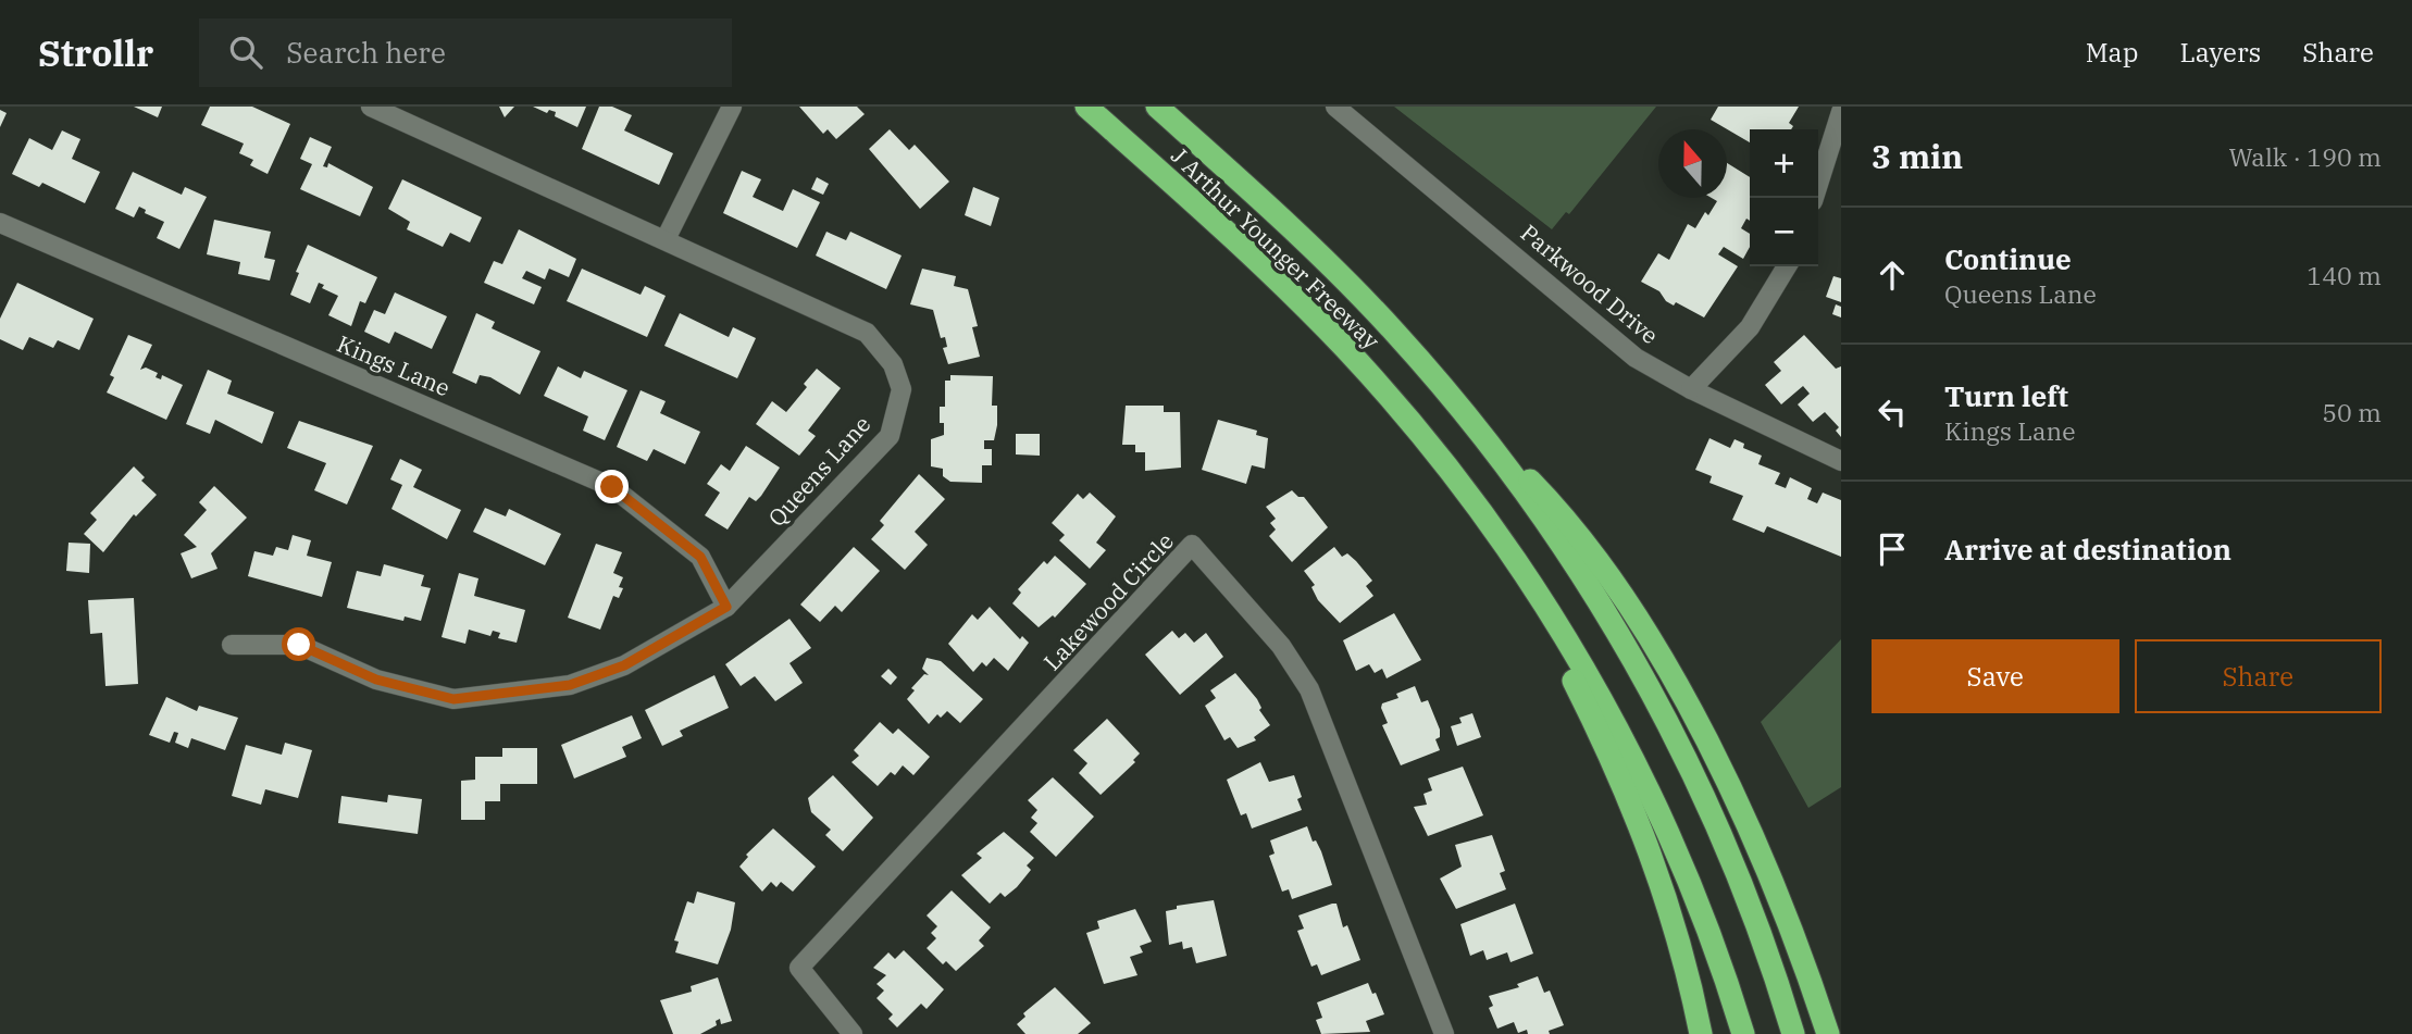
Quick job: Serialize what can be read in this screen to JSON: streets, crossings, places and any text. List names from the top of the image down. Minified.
{"streets":{"highway":["J Arthur Younger Freeway"],"street":["Parkwood Drive","Kings Lane","Queens Lane","Lakewood Circle"]},"crossings":[["Kings Lane","Queens Lane"]],"north":"top","page":{"header":"Strollr","search":"Search here","nav":["Map","Layers","Share"],"heading":["3 min","Walk · 190 m"],"map_buttons":["+","−"],"list":[["Continue","Queens Lane","140 m"],["Turn left","Kings Lane","50 m"],"Arrive at destination"],"buttons":["Save","Share"]}}
